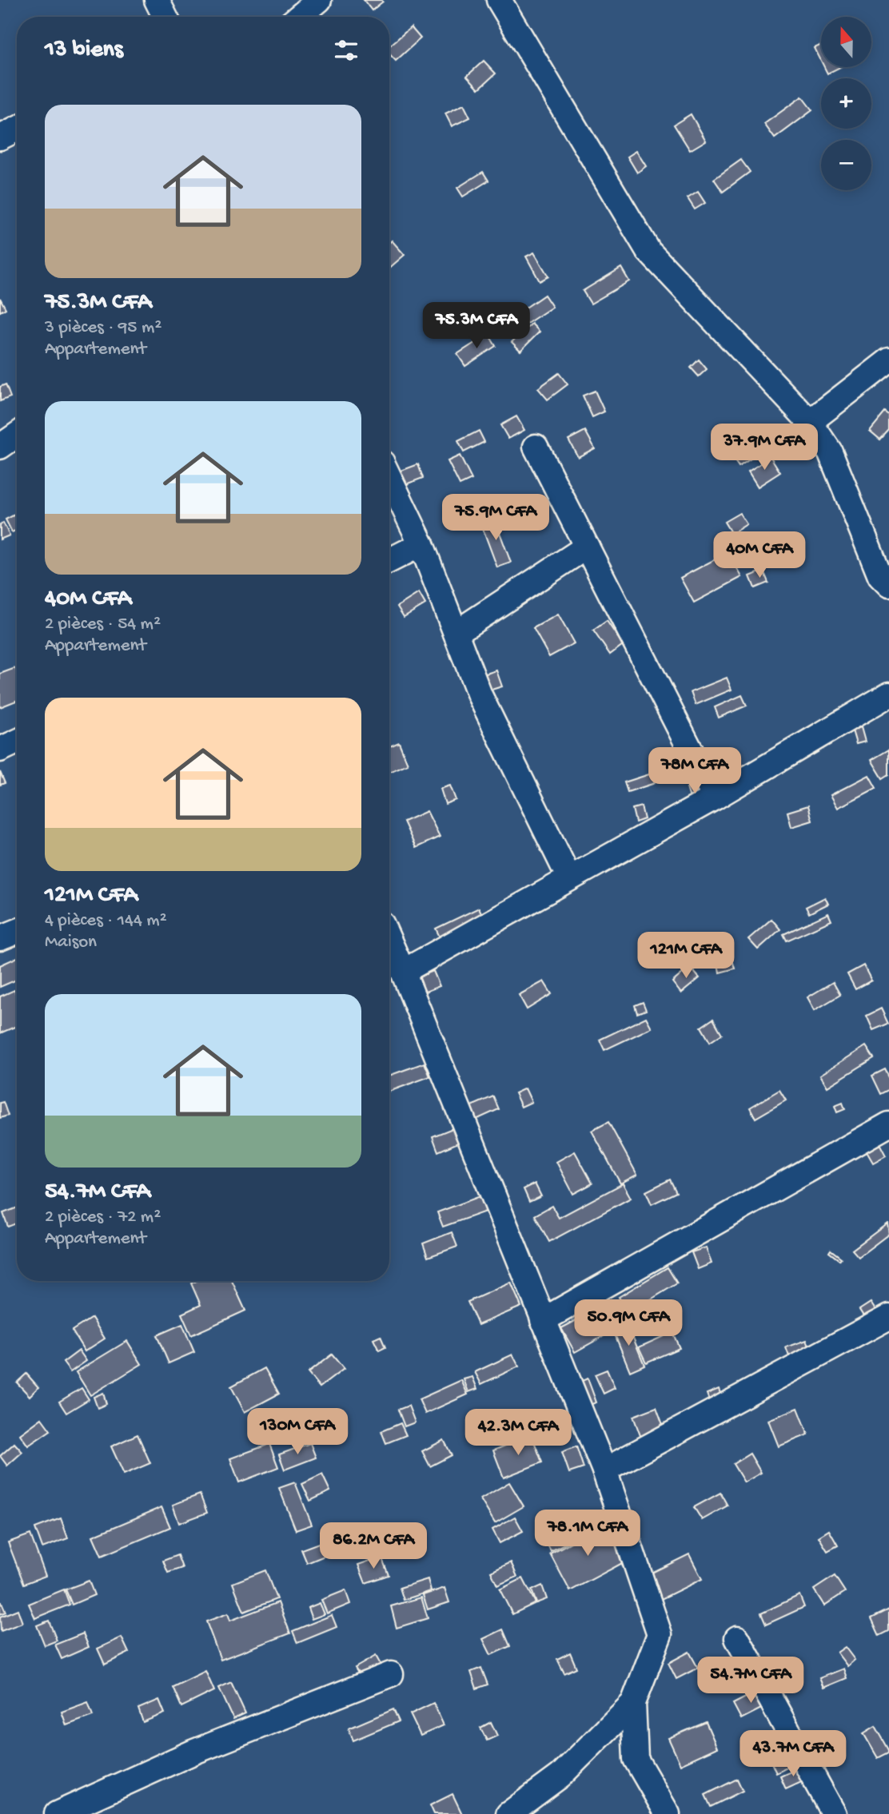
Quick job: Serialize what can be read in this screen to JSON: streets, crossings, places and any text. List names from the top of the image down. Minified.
{"north":"top","page":{"map_buttons":["+","−"],"heading":"13 biens","list":[{"name":"75.3M CFA","note":"3 pièces · 95 m² · Appartement"},{"name":"40M CFA","note":"2 pièces · 54 m² · Appartement"},{"name":"121M CFA","note":"4 pièces · 144 m² · Maison"},{"name":"54.7M CFA","note":"2 pièces · 72 m² · Appartement"}],"price":["75.3M CFA","37.9M CFA","75.9M CFA","40M CFA","78M CFA","121M CFA","50.9M CFA","130M CFA","42.3M CFA","78.1M CFA","86.2M CFA","54.7M CFA","43.7M CFA"]}}
